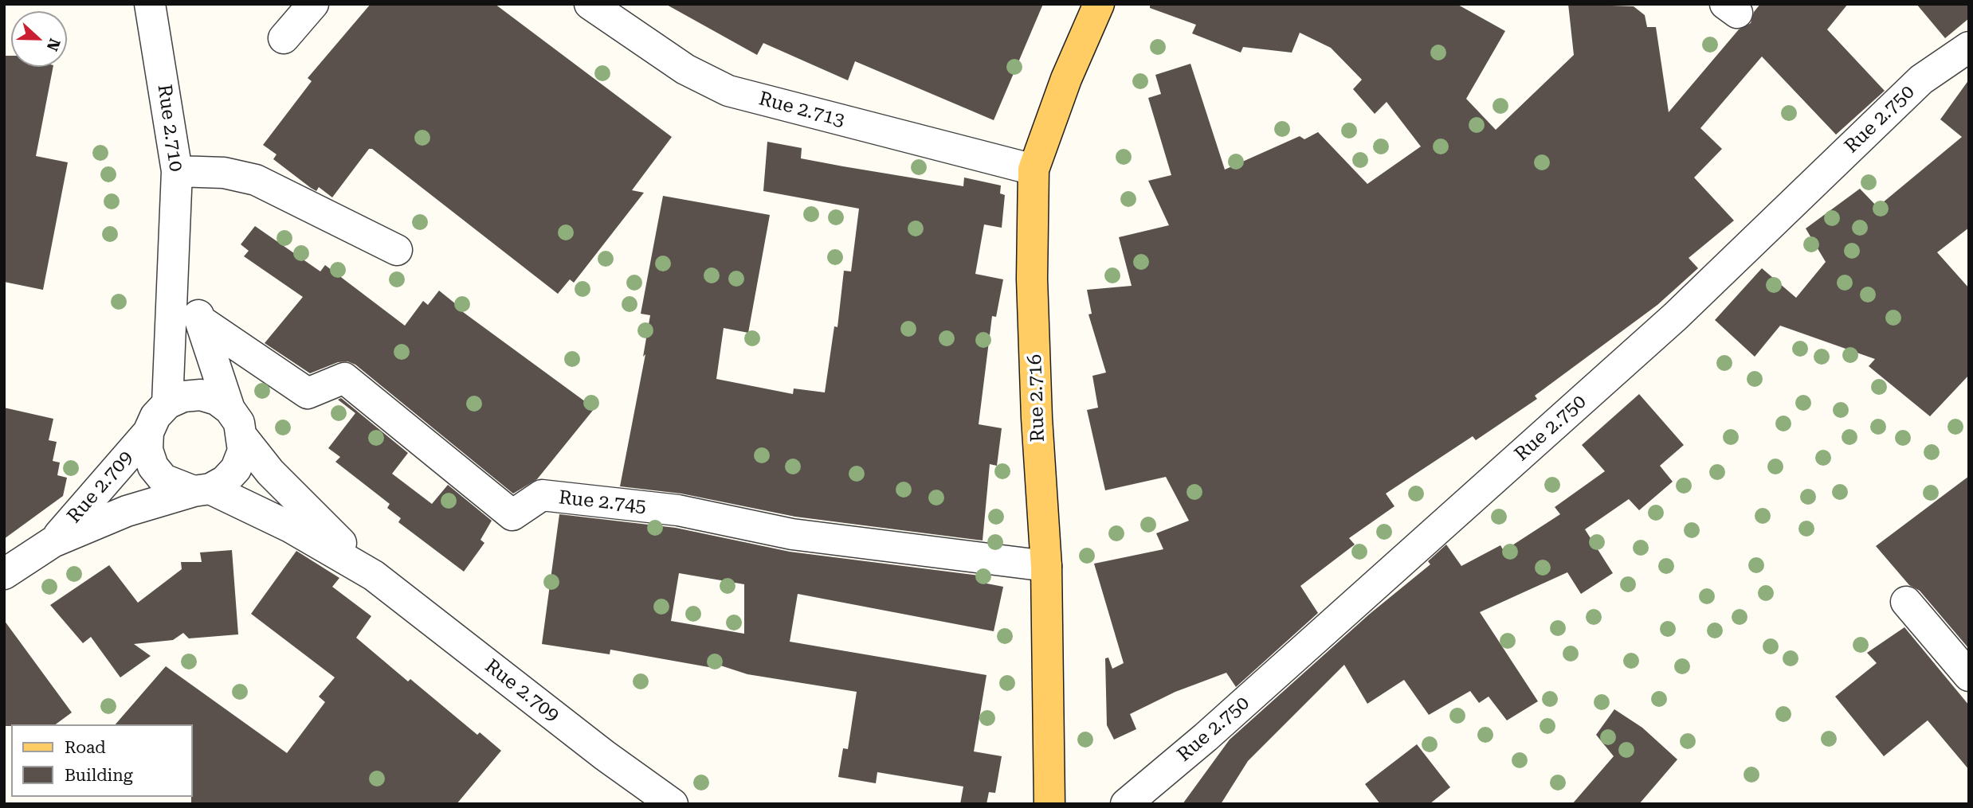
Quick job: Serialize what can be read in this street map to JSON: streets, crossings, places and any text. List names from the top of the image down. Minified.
{"streets":{"main road":["Rue 2.716"],"street":["Rue 2.713","Rue 2.750","Rue 2.710","Rue 2.709","Rue 2.745"]},"crossings":[["Rue 2.713","Rue 2.716"],["Rue 2.710","Rue 2.709"],["Rue 2.710","Rue 2.745"],["Rue 2.716","Rue 2.745"]],"legend":["Road","Building"],"north":"right"}
